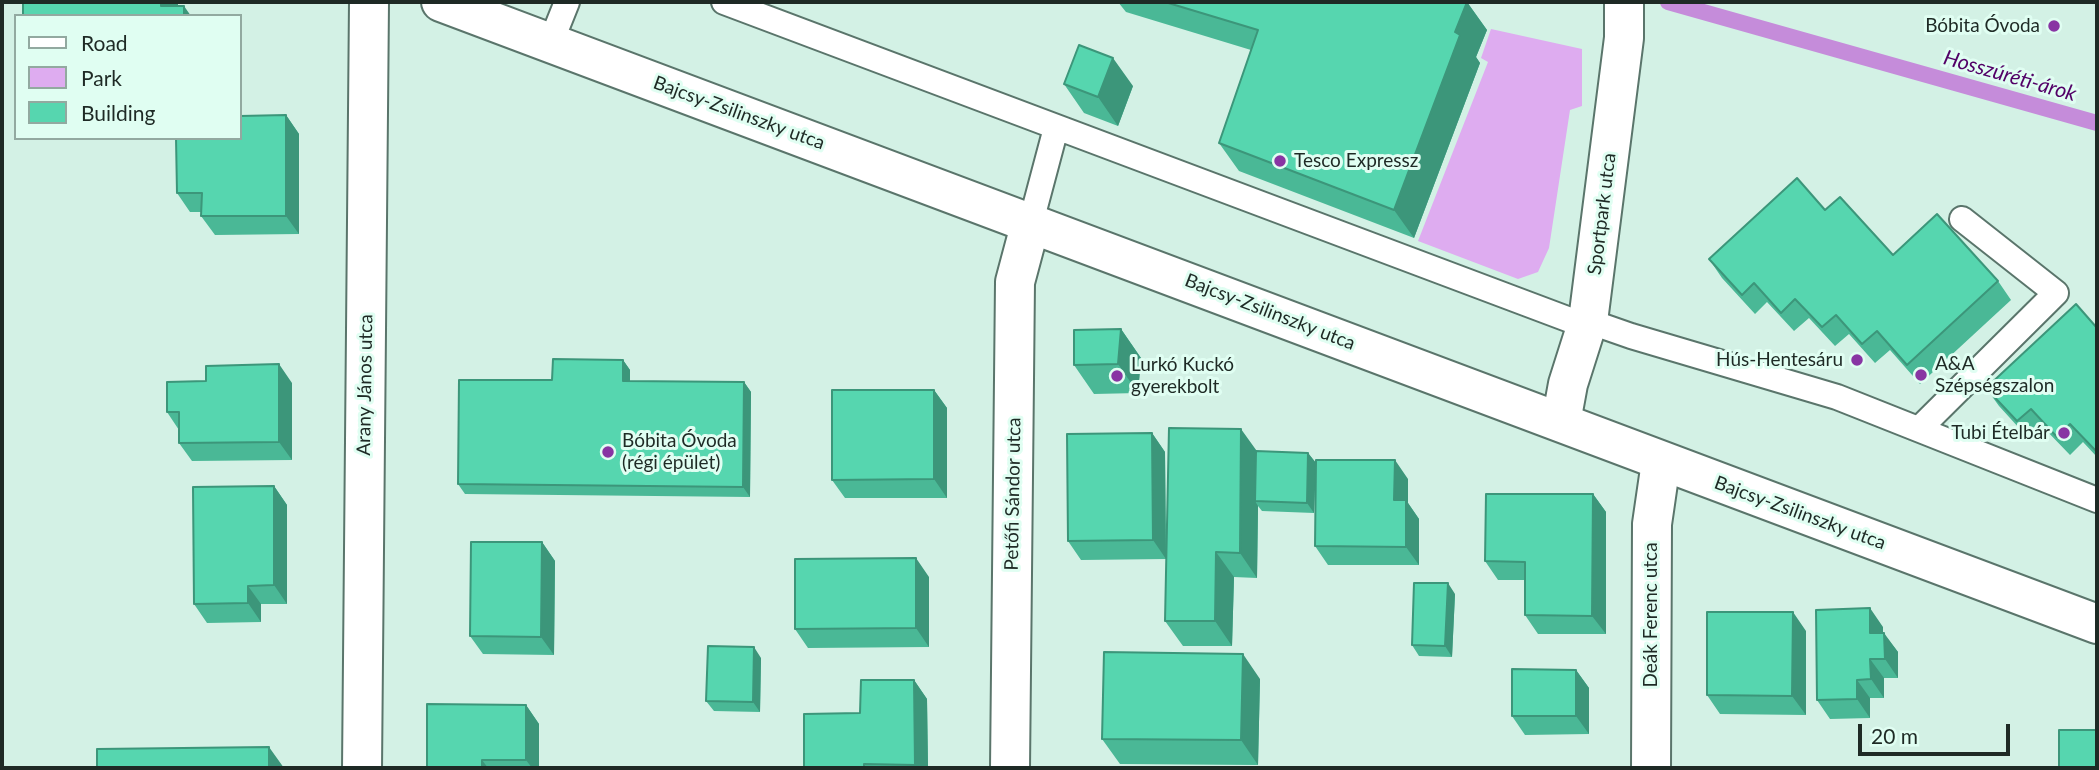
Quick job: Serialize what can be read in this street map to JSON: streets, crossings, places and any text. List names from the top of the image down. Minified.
{"streets":{"street":["Bajcsy-Zsilinszky utca","Sportpark utca","Arany János utca","Petőfi Sándor utca","Deák Ferenc utca"]},"crossings":[["Bajcsy-Zsilinszky utca","Sportpark utca"],["Bajcsy-Zsilinszky utca","Petőfi Sándor utca"],["Bajcsy-Zsilinszky utca","Deák Ferenc utca"]],"water":["Hosszúréti-árok"],"places":["Bóbita Óvoda","Tesco Expressz","Hús-Hentesáru","A&A Szépségszalon","Lurkó Kuckó gyerekbolt","Tubi Ételbár","Bóbita Óvoda (régi épület)"],"legend":["Road","Park","Building"],"scale_bar":"20 m"}
